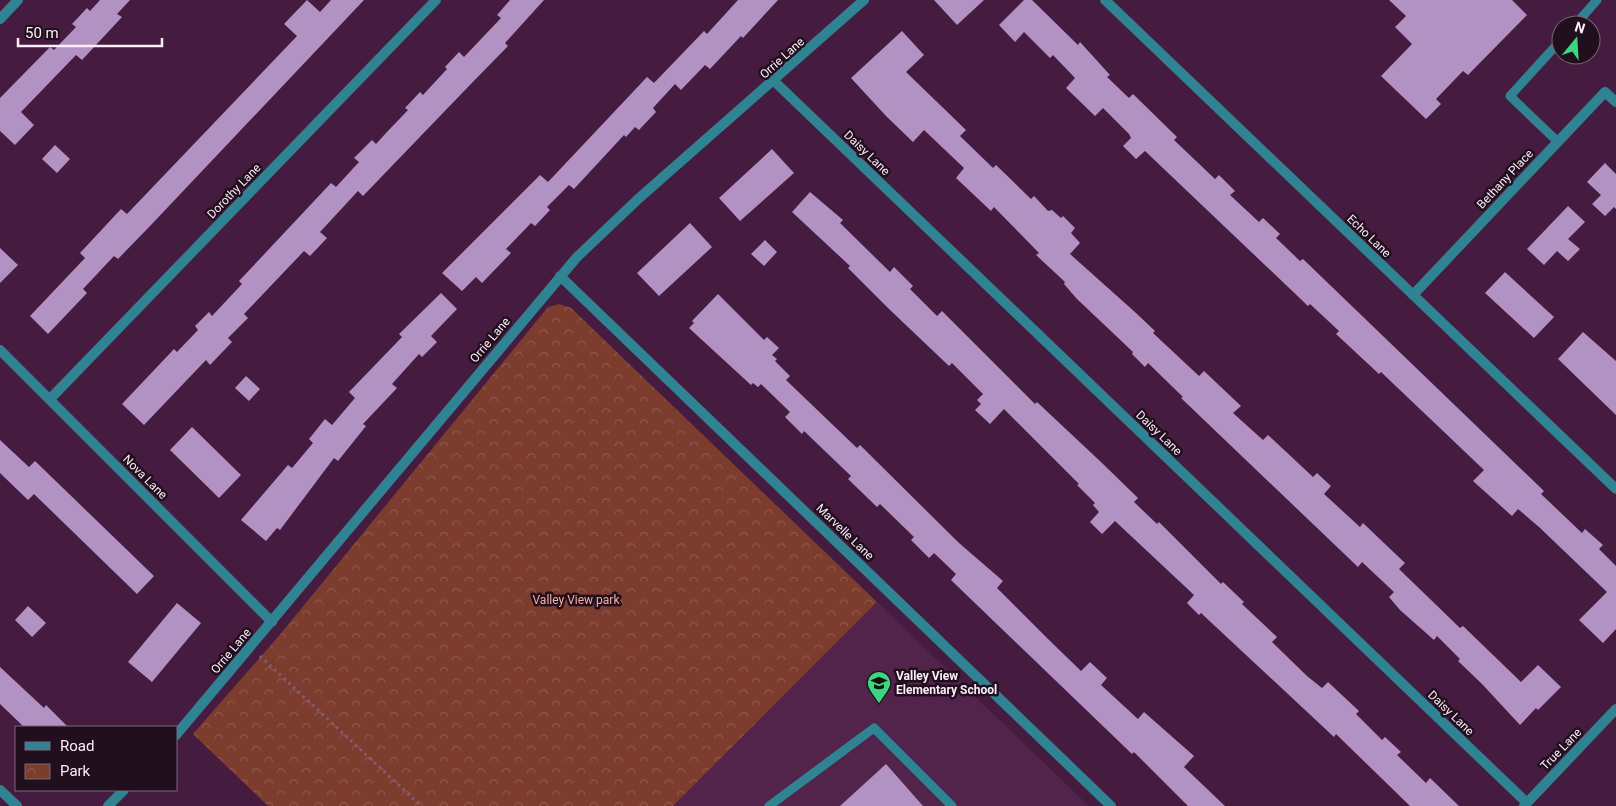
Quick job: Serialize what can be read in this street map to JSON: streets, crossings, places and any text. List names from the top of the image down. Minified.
{"streets":{"street":["Orrie Lane","Daisy Lane","Bethany Place","Dorothy Lane","Echo Lane","Nova Lane","Marvelle Lane","True Lane"]},"crossings":[["Orrie Lane","Daisy Lane"],["Orrie Lane","Nova Lane"],["Orrie Lane","Marvelle Lane"],["Daisy Lane","True Lane"],["Bethany Place","Echo Lane"],["Dorothy Lane","Nova Lane"]],"parks":["Valley View park"],"places":{"school or university":["Valley View Elementary School"]},"legend":["Road","Park"],"scale_bar":"50 m","north":"top"}
